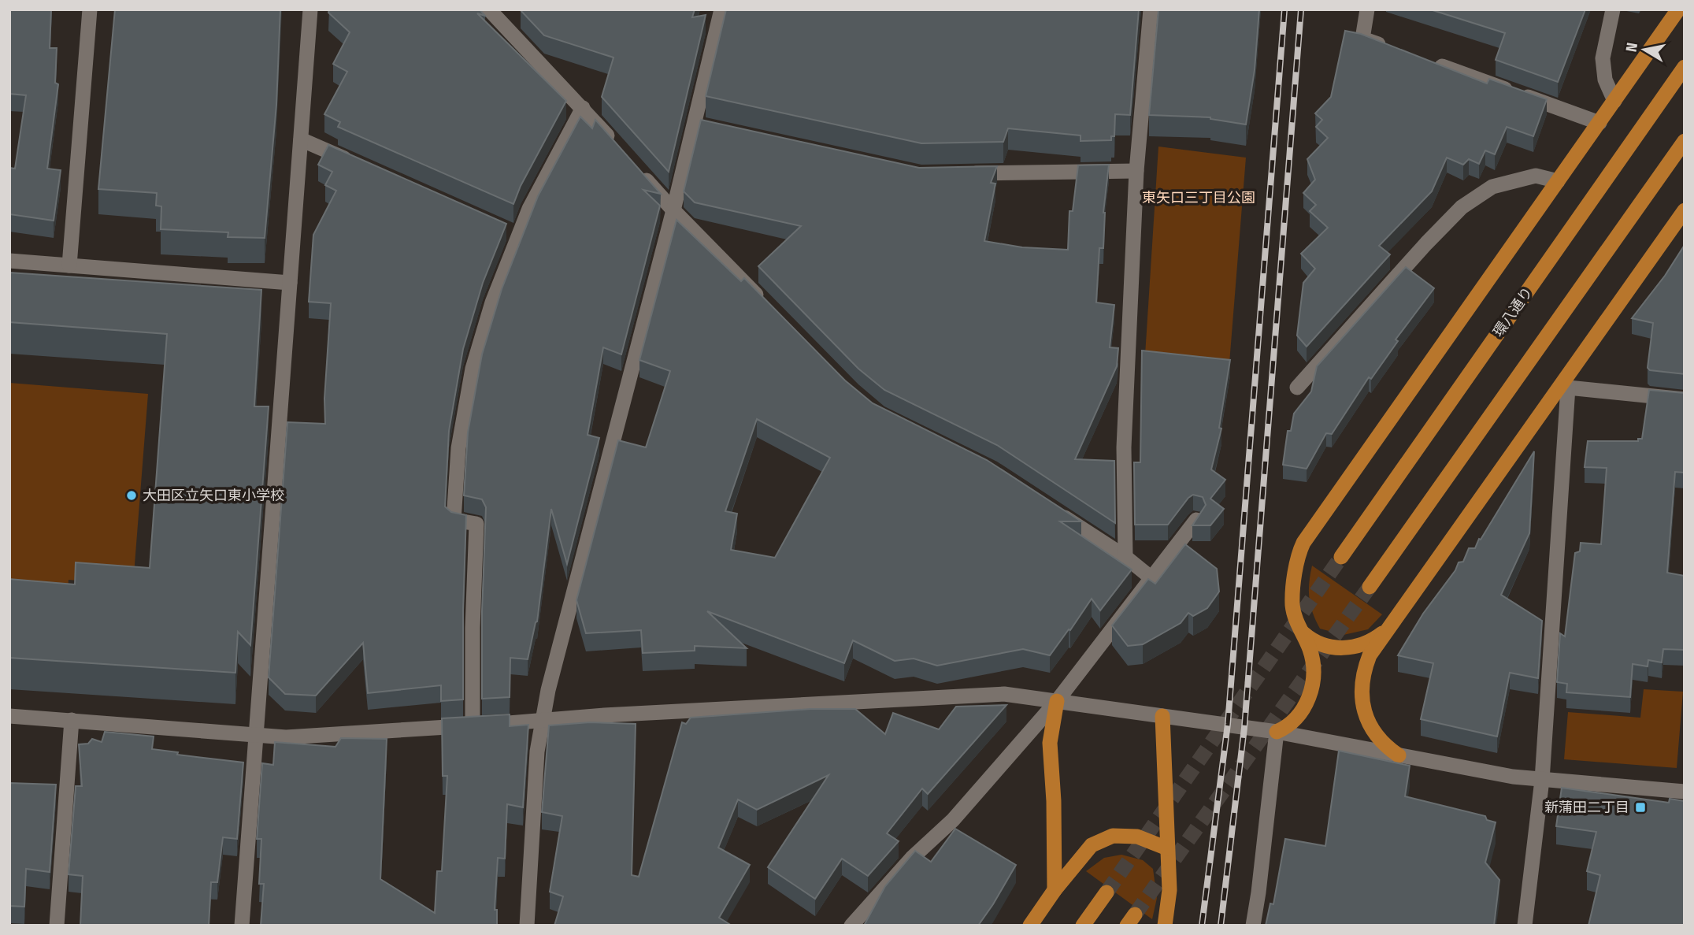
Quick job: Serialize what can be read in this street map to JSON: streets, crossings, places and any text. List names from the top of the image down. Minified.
{"streets":{"main road":["環八通り"]},"parks":["東矢口三丁目公園"],"places":{"other":["大田区立矢口東小学校"],"transit":["新蒲田二丁目"]},"north":"left"}
